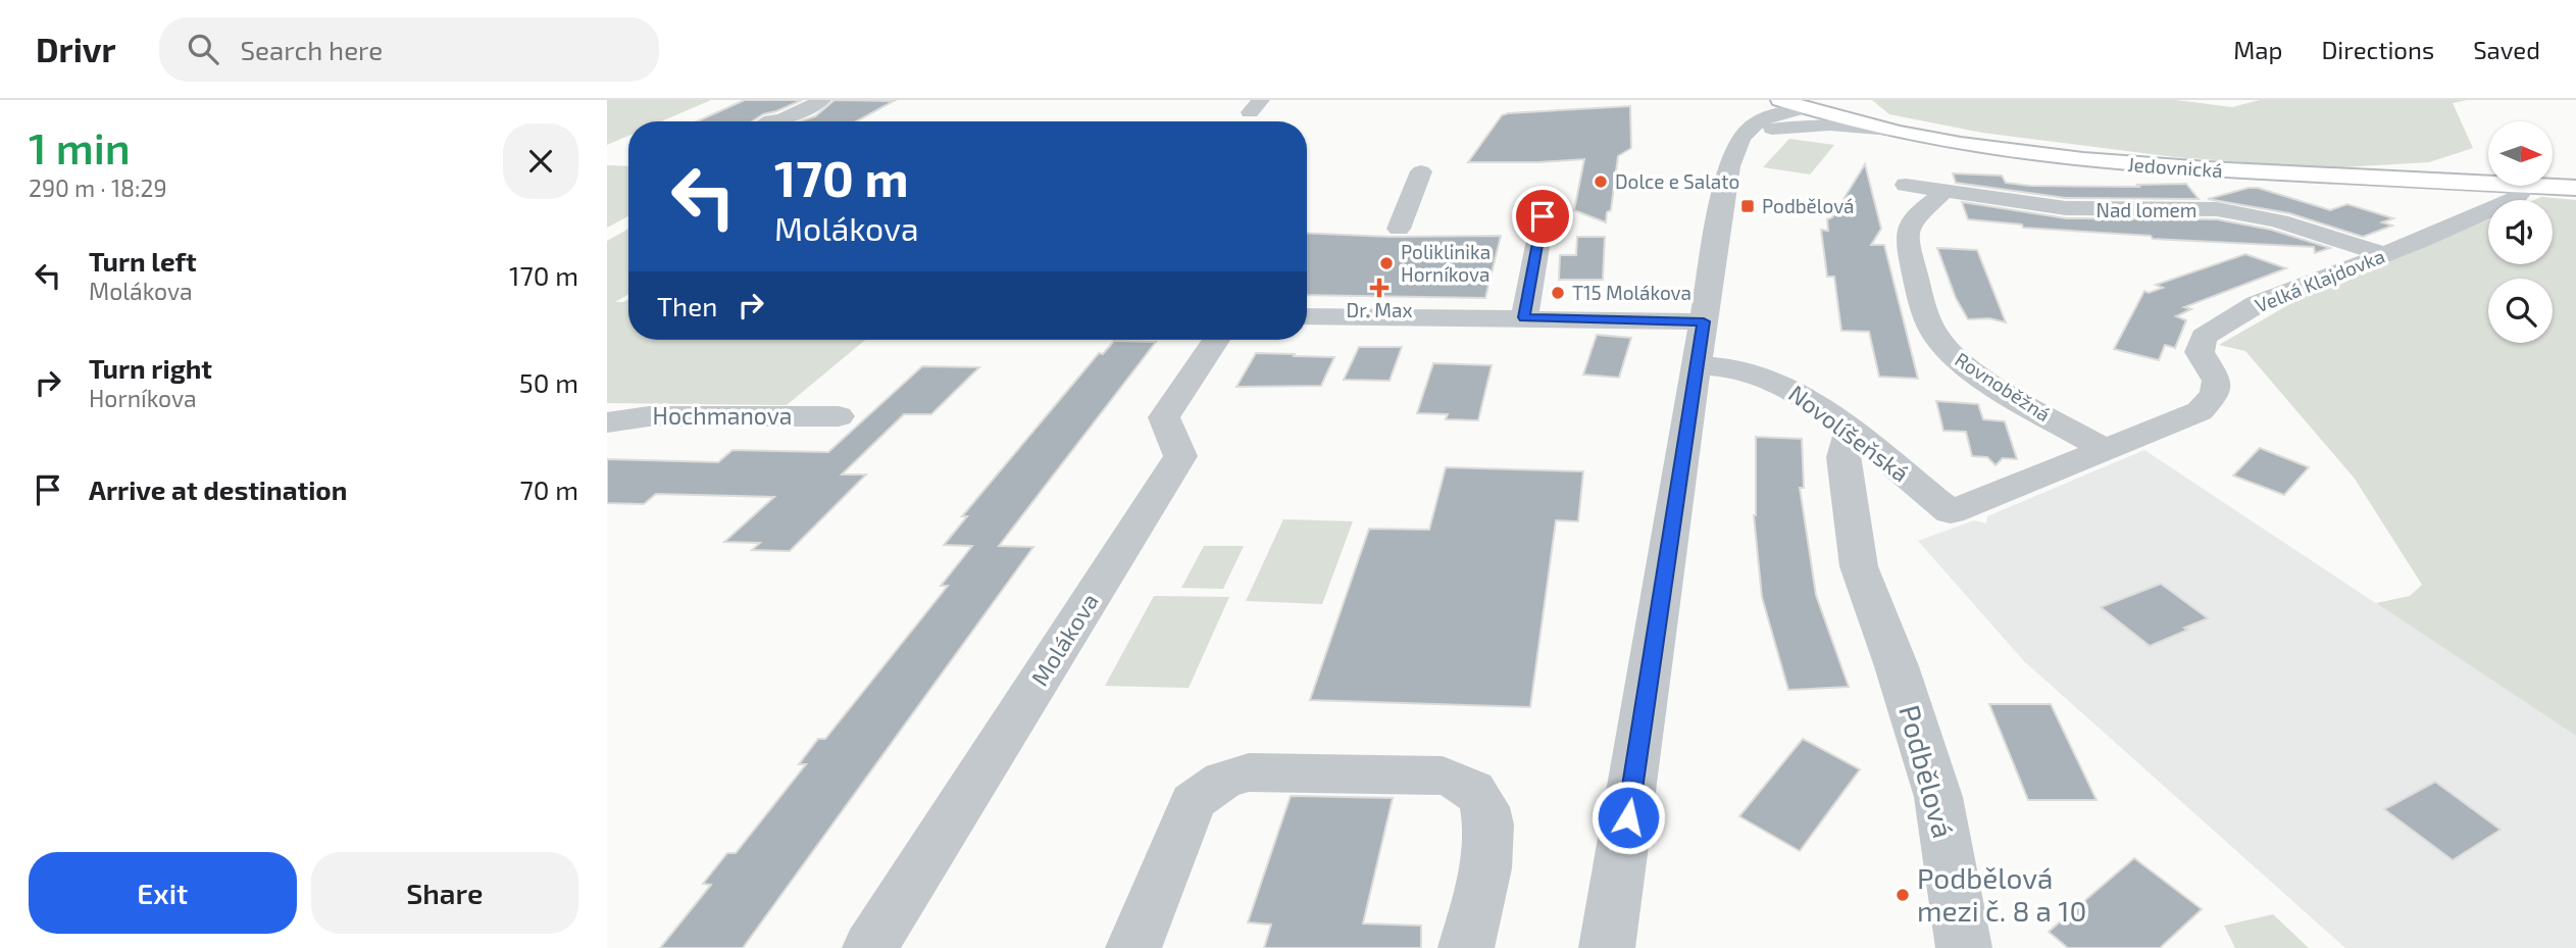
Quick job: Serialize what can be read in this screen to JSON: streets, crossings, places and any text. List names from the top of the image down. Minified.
{"streets":{"main road":["Jedovnická"],"street":["Nad lomem","Velká Klajdovka","Rovnoběžná","Hochmanova","Novolíšeňská","Molákova","Podbělová"]},"crossings":[["Nad lomem","Velká Klajdovka"],["Nad lomem","Rovnoběžná"],["Velká Klajdovka","Rovnoběžná"],["Velká Klajdovka","Novolíšeňská"],["Novolíšeňská","Podbělová"]],"places":{"other":["Dolce e Salato","Poliklinika Horníkova","T15 Molákova","Podbělová mezi č. 8 a 10"],"transit":["Podbělová"],"health":["Dr. Max"]},"north":"right","page":{"header":"Drivr","search":"Search here","nav":["Map","Directions","Saved"],"heading":["1 min","290 m · 18:29"],"turn":["170 m","Molákova"],"list":[{"name":"Turn left","note":"Molákova","value":"170 m"},{"name":"Turn right","note":"Horníkova","value":"50 m"},{"name":"Arrive at destination","value":"70 m"}],"then":"Then","buttons":["Exit","Share"]}}
